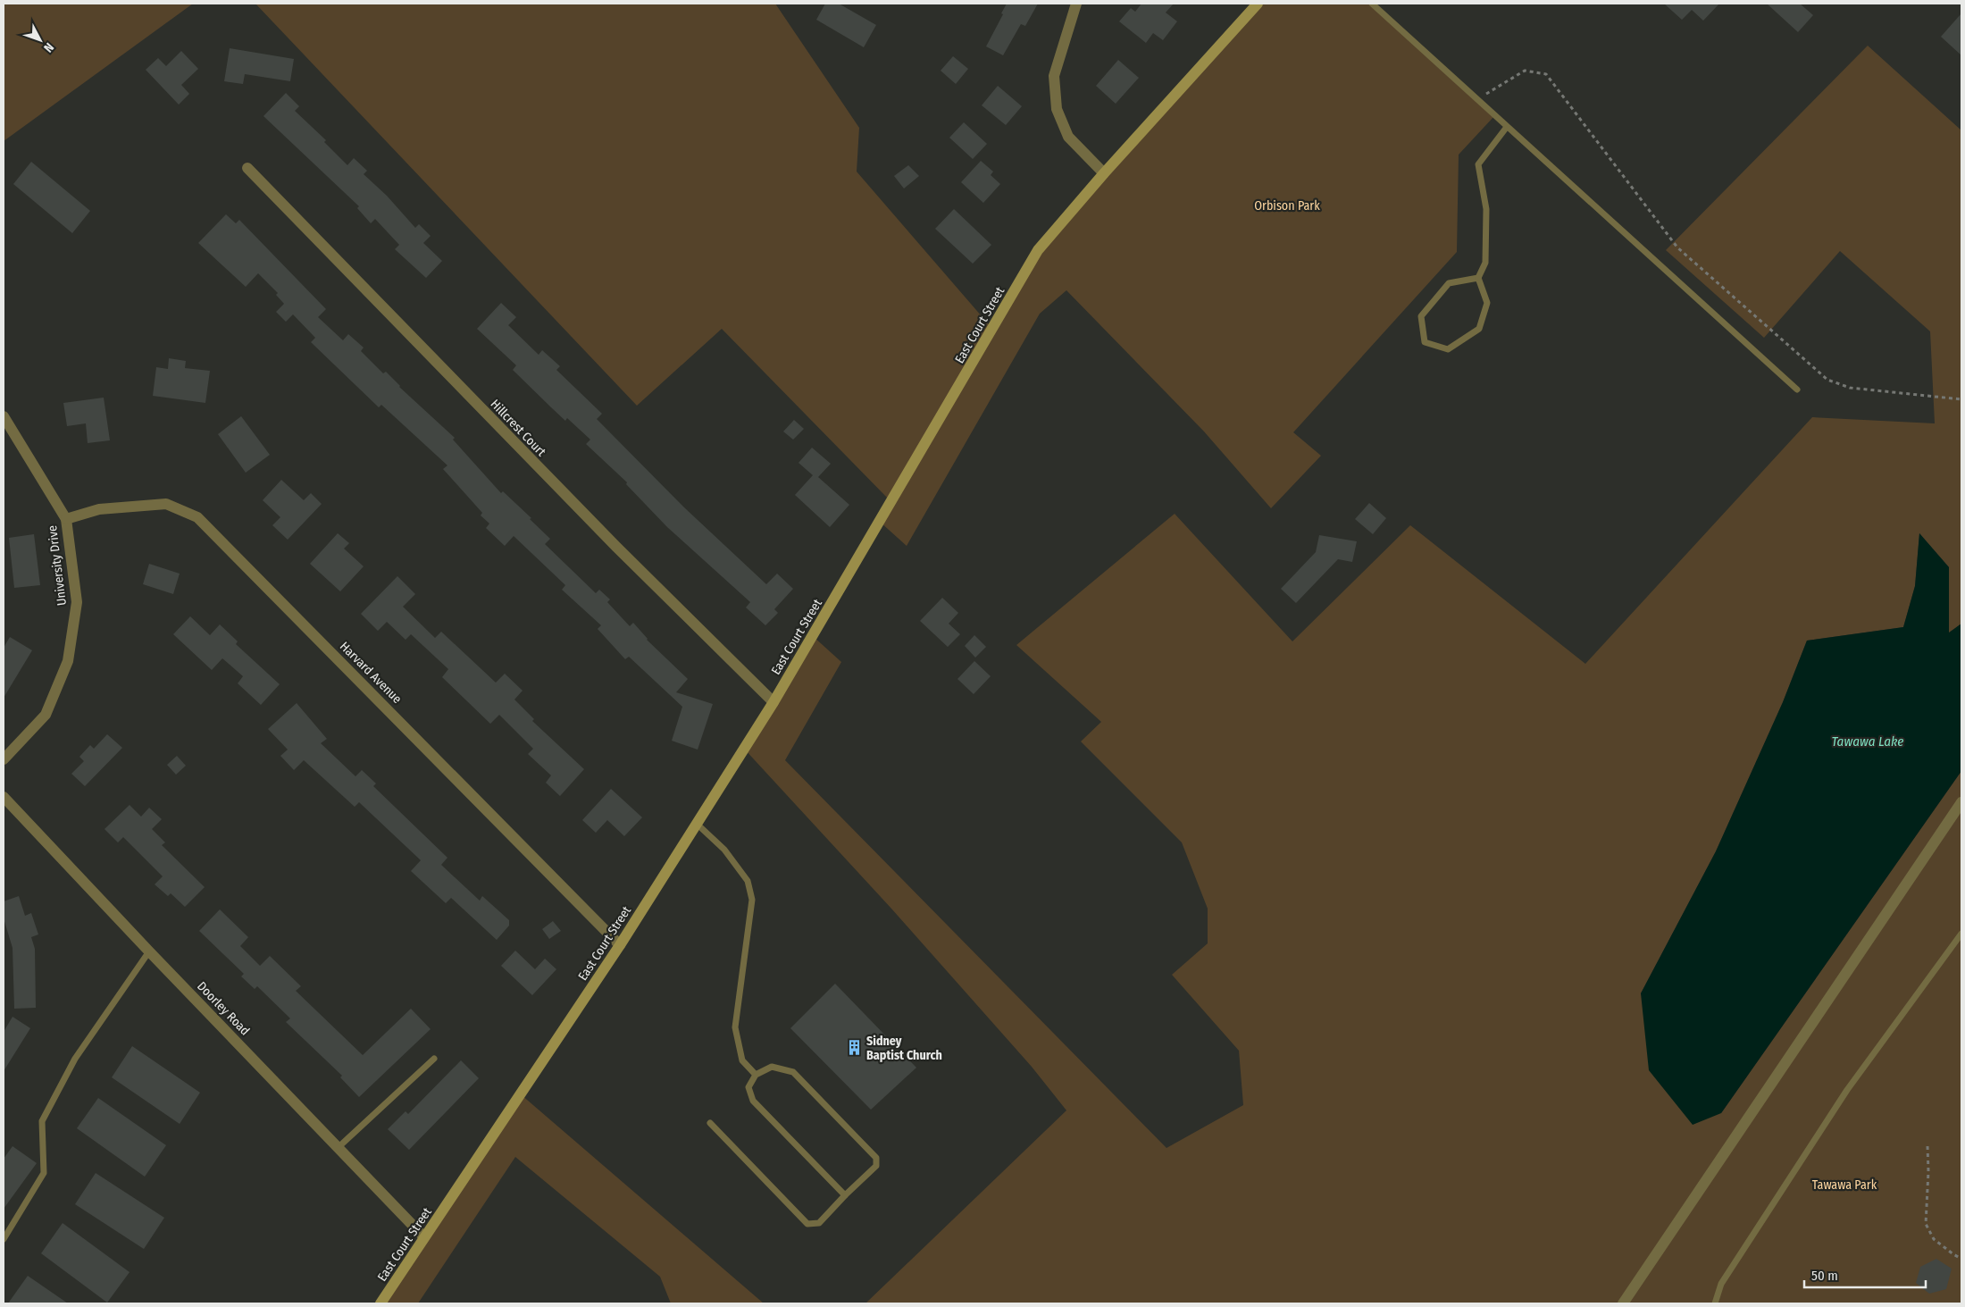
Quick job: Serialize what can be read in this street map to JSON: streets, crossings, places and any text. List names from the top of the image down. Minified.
{"streets":{"main road":["East Court Street"],"street":["Hillcrest Court","University Drive","Harvard Avenue","Doorley Road"]},"crossings":[["East Court Street","Hillcrest Court"],["East Court Street","Harvard Avenue"],["East Court Street","Doorley Road"],["University Drive","Harvard Avenue"]],"water":["Tawawa Lake"],"parks":["Orbison Park","Tawawa Park"],"places":{"building":["Sidney Baptist Church"]},"scale_bar":"50 m","north":"bottom right"}
